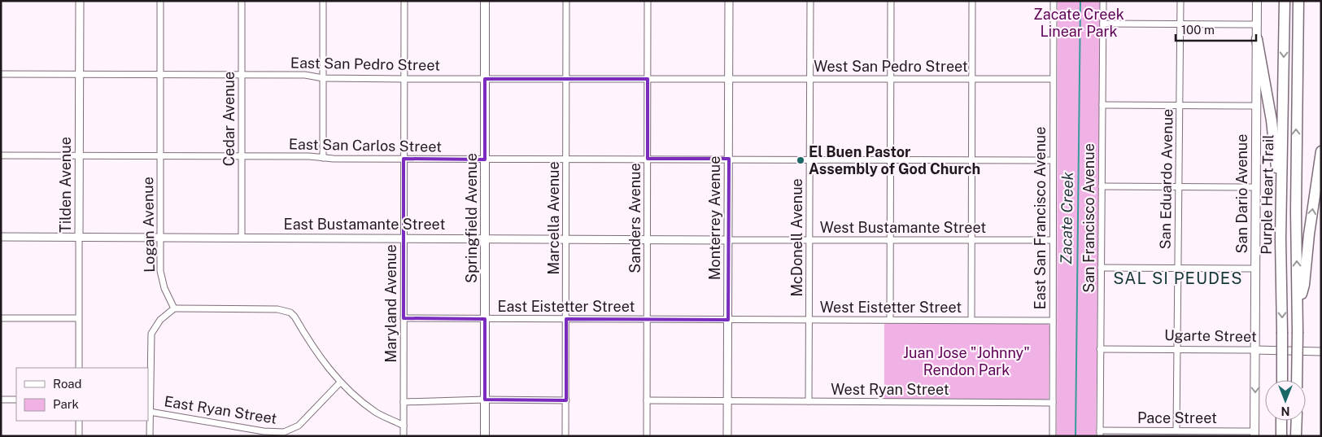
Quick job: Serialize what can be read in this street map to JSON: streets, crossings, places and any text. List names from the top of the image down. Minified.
{"streets":{"highway":["Purple Heart Trail"],"main road":["San Dario Avenue","Springfield Avenue"],"street":["East San Pedro Street","West San Pedro Street","Cedar Avenue","East San Carlos Street","San Eduardo Avenue","Tilden Avenue","Marcella Avenue","Sanders Avenue","Monterrey Avenue","East San Francisco Avenue","San Francisco Avenue","Logan Avenue","East Bustamante Street","West Bustamante Street","McDonell Avenue","Maryland Avenue","East Eistetter Street","West Eistetter Street","Ugarte Street","West Ryan Street","East Ryan Street","Pace Street"]},"crossings":[["East San Pedro Street","West San Pedro Street"],["East San Pedro Street","Cedar Avenue"],["East San Pedro Street","Tilden Avenue"],["East San Pedro Street","Springfield Avenue"],["East San Pedro Street","Marcella Avenue"],["East San Pedro Street","Sanders Avenue"],["East San Pedro Street","Monterrey Avenue"],["East San Pedro Street","Logan Avenue"],["East San Pedro Street","Maryland Avenue"],["West San Pedro Street","Monterrey Avenue"],["West San Pedro Street","East San Francisco Avenue"],["West San Pedro Street","McDonell Avenue"],["Cedar Avenue","East San Carlos Street"],["Cedar Avenue","East Bustamante Street"],["East San Carlos Street","Tilden Avenue"],["East San Carlos Street","Springfield Avenue"],["East San Carlos Street","Marcella Avenue"],["East San Carlos Street","Sanders Avenue"],["East San Carlos Street","Monterrey Avenue"],["East San Carlos Street","East San Francisco Avenue"],["East San Carlos Street","Logan Avenue"],["East San Carlos Street","McDonell Avenue"],["East San Carlos Street","Maryland Avenue"],["San Eduardo Avenue","Ugarte Street"],["San Eduardo Avenue","Pace Street"],["Tilden Avenue","East Bustamante Street"],["San Dario Avenue","Ugarte Street"],["San Dario Avenue","Pace Street"],["Springfield Avenue","East Bustamante Street"],["Springfield Avenue","East Eistetter Street"],["Marcella Avenue","East Bustamante Street"],["Marcella Avenue","East Eistetter Street"],["Sanders Avenue","East Bustamante Street"],["Sanders Avenue","East Eistetter Street"],["Monterrey Avenue","East Bustamante Street"],["Monterrey Avenue","West Bustamante Street"],["Monterrey Avenue","East Eistetter Street"],["Monterrey Avenue","West Eistetter Street"],["Monterrey Avenue","West Ryan Street"],["East San Francisco Avenue","West Bustamante Street"],["East San Francisco Avenue","West Eistetter Street"],["East San Francisco Avenue","West Ryan Street"],["San Francisco Avenue","Ugarte Street"],["San Francisco Avenue","Pace Street"],["Logan Avenue","East Bustamante Street"],["East Bustamante Street","West Bustamante Street"],["East Bustamante Street","Maryland Avenue"],["West Bustamante Street","McDonell Avenue"],["McDonell Avenue","West Eistetter Street"],["McDonell Avenue","West Ryan Street"],["Maryland Avenue","East Eistetter Street"],["East Eistetter Street","West Eistetter Street"]],"districts":["SAL SI PEUDES"],"water":["Zacate Creek"],"parks":["Zacate Creek Linear Park","Juan Jose \"Johnny\" Rendon Park"],"places":["El Buen Pastor Assembly of God Church"],"legend":["Road","Park"],"scale_bar":"100 m","north":"bottom"}
